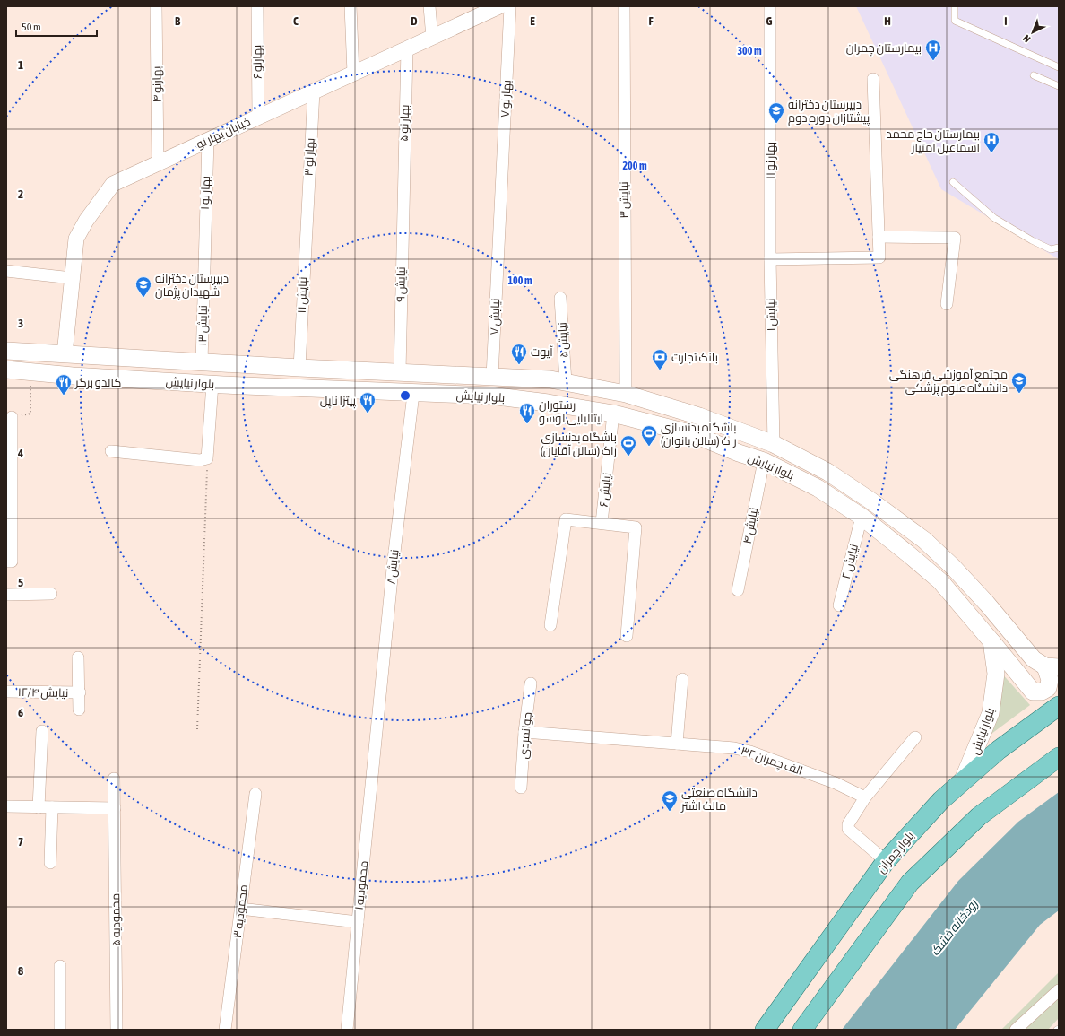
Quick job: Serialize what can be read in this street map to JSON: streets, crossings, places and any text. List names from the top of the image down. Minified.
{"streets":{"main road":["بلوار نیایش","بلوار چمران"],"street":["۶ بهارنو","۴ بهارنو","۷ بهار نو","۵ بهار نو","خیابان بهار نو","۳ بهار نو","۱۱ بهار نو","۱ بهار نو","نیایش ۳","نیایش ۹","نیایش ۱۱","نیایش ۱","نیایش ۷","نیایش ۱۳","نیایش ۵","نیایش ۶","نیایش ۴","نیایش ۲","نیایش۸","۱۲/۴ نیایش","جوانمردی","۳۲ الف چمران","۱ محمودیه","۳ محمودیه","۵ محمودیه"]},"crossings":[["۶ بهارنو","خیابان بهار نو"],["۴ بهارنو","خیابان بهار نو"],["۷ بهار نو","نیایش ۷"],["۵ بهار نو","خیابان بهار نو"],["۵ بهار نو","نیایش ۹"],["خیابان بهار نو","۳ بهار نو"],["خیابان بهار نو","۱ بهار نو"],["خیابان بهار نو","بلوار نیایش"],["۳ بهار نو","نیایش ۱۱"],["۱۱ بهار نو","نیایش ۱"],["۱ بهار نو","نیایش ۱۳"],["نیایش ۳","بلوار نیایش"],["نیایش ۹","بلوار نیایش"],["نیایش ۱۱","بلوار نیایش"],["نیایش ۱","بلوار نیایش"],["نیایش ۷","بلوار نیایش"],["نیایش ۱۳","بلوار نیایش"],["نیایش ۵","بلوار نیایش"],["بلوار نیایش","نیایش ۶"],["بلوار نیایش","نیایش ۴"],["بلوار نیایش","نیایش ۲"],["بلوار نیایش","نیایش۸"],["بلوار نیایش","بلوار چمران"],["نیایش۸","۱ محمودیه"],["جوانمردی","۳۲ الف چمران"]],"water":["رودخانه خشک"],"places":{"hospital":["بیمارستان چمران","بیمارستان حاج محمد اسماعیل امتیاز"],"school or university":["دبیرستان دخترانه پیشتازان دوره دوم","دبیرستان دخترانه شهیدان پژمان","مجتمع آموزشی فرهنگی دانشگاه علوم پزشکی","دانشگاه صنعتی مالک اشتر"],"restaurant":["آیوت","کالدو برگر","پیتزا ناپل","رستوران ایتالیایی لوسو"],"bank":["بانک تجارت"],"sports":["باشگاه بدنسازی راک (سالن بانوان)","باشگاه بدنسازی راک (سالن آقایان)"]},"scale_bar":"50 m","north":"bottom left","grid":{"columns":["B","C","D","E","F","G","H","I"],"rows":["1","2","3","4","5","6","7","8"]},"rings":["300 m","200 m","100 m"]}
